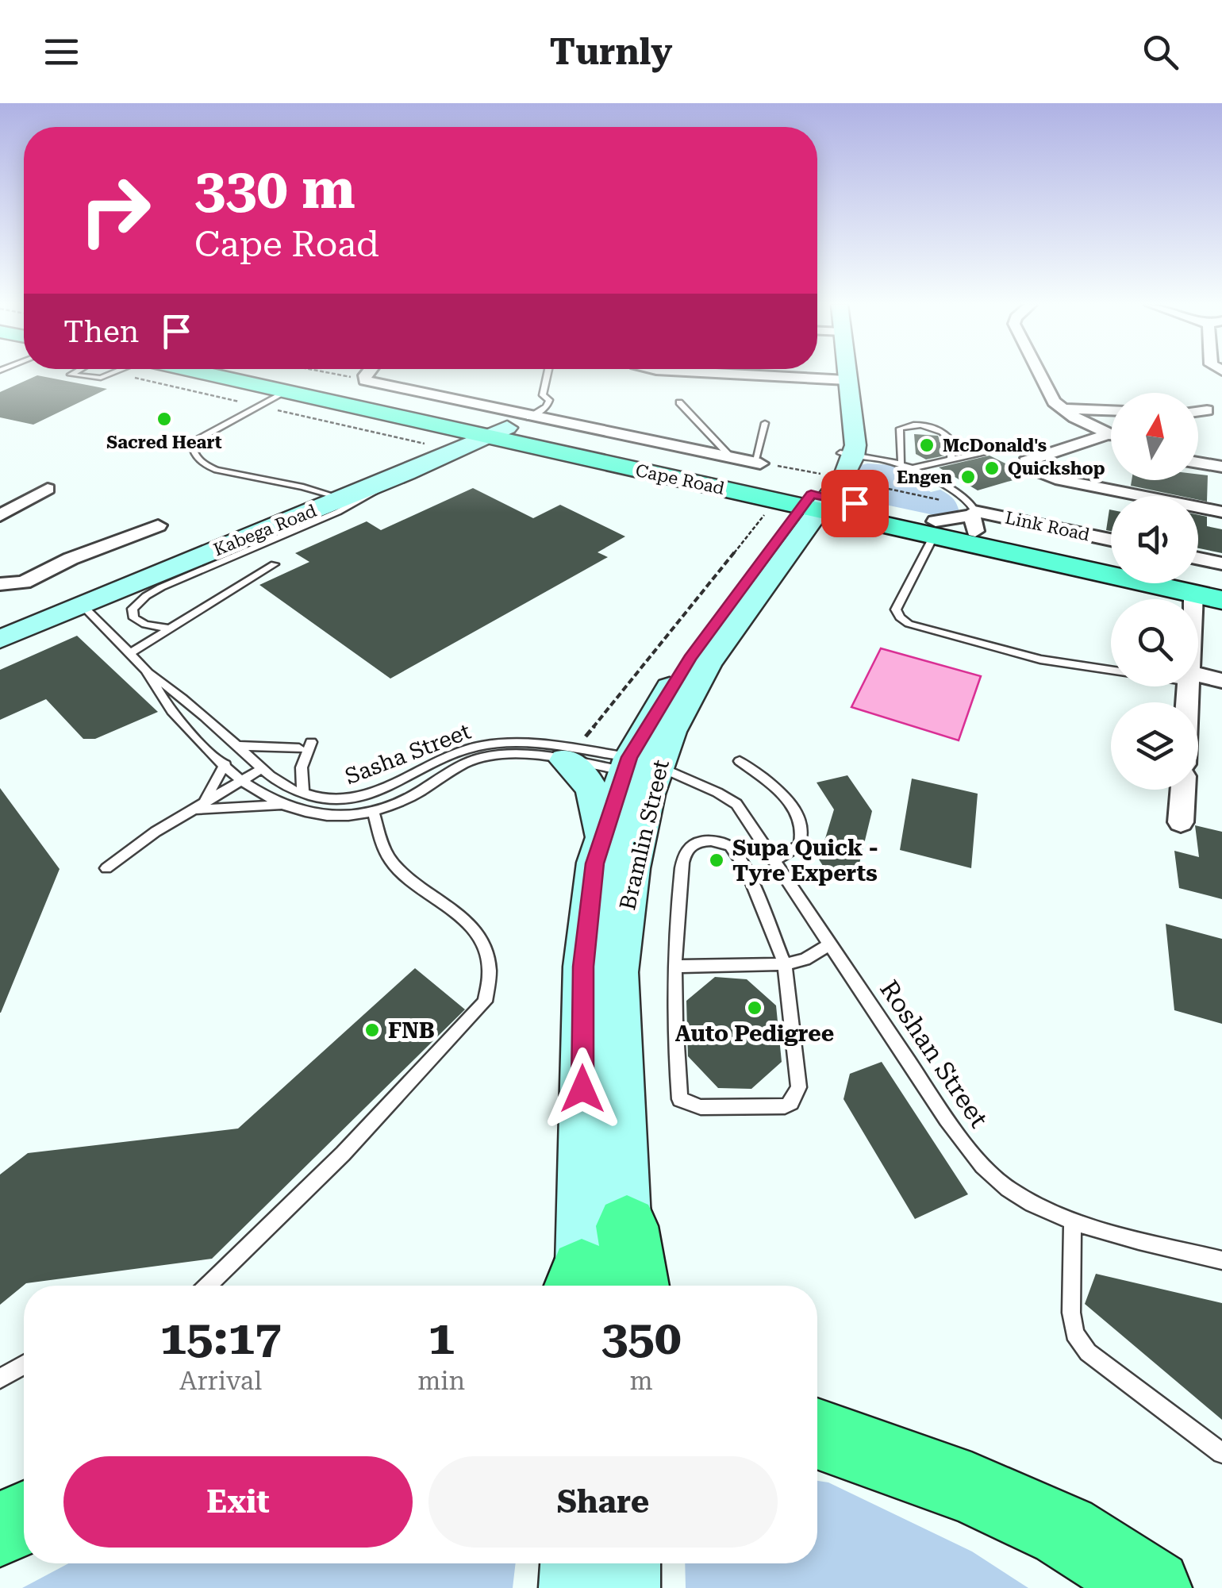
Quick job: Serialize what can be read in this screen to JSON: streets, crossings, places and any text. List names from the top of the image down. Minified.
{"streets":{"main road":["Cape Road"],"street":["Link Road","Kabega Road","Bramlin Street"],"lane":["Sasha Street","Roshan Street"]},"crossings":[["Cape Road","Link Road"],["Cape Road","Kabega Road"],["Cape Road","Bramlin Street"],["Kabega Road","Sasha Street"],["Sasha Street","Bramlin Street"],["Sasha Street","Roshan Street"],["Bramlin Street","Roshan Street"]],"places":["Sacred Heart","McDonald's","Quickshop","Engen","Supa Quick - Tyre Experts","Auto Pedigree","FNB"],"north":"top","page":{"header":"Turnly","turn":["330 m","Cape Road"],"then":"Then","eta":["15:17","Arrival","1","min","350","m"],"buttons":["Exit","Share"]}}
